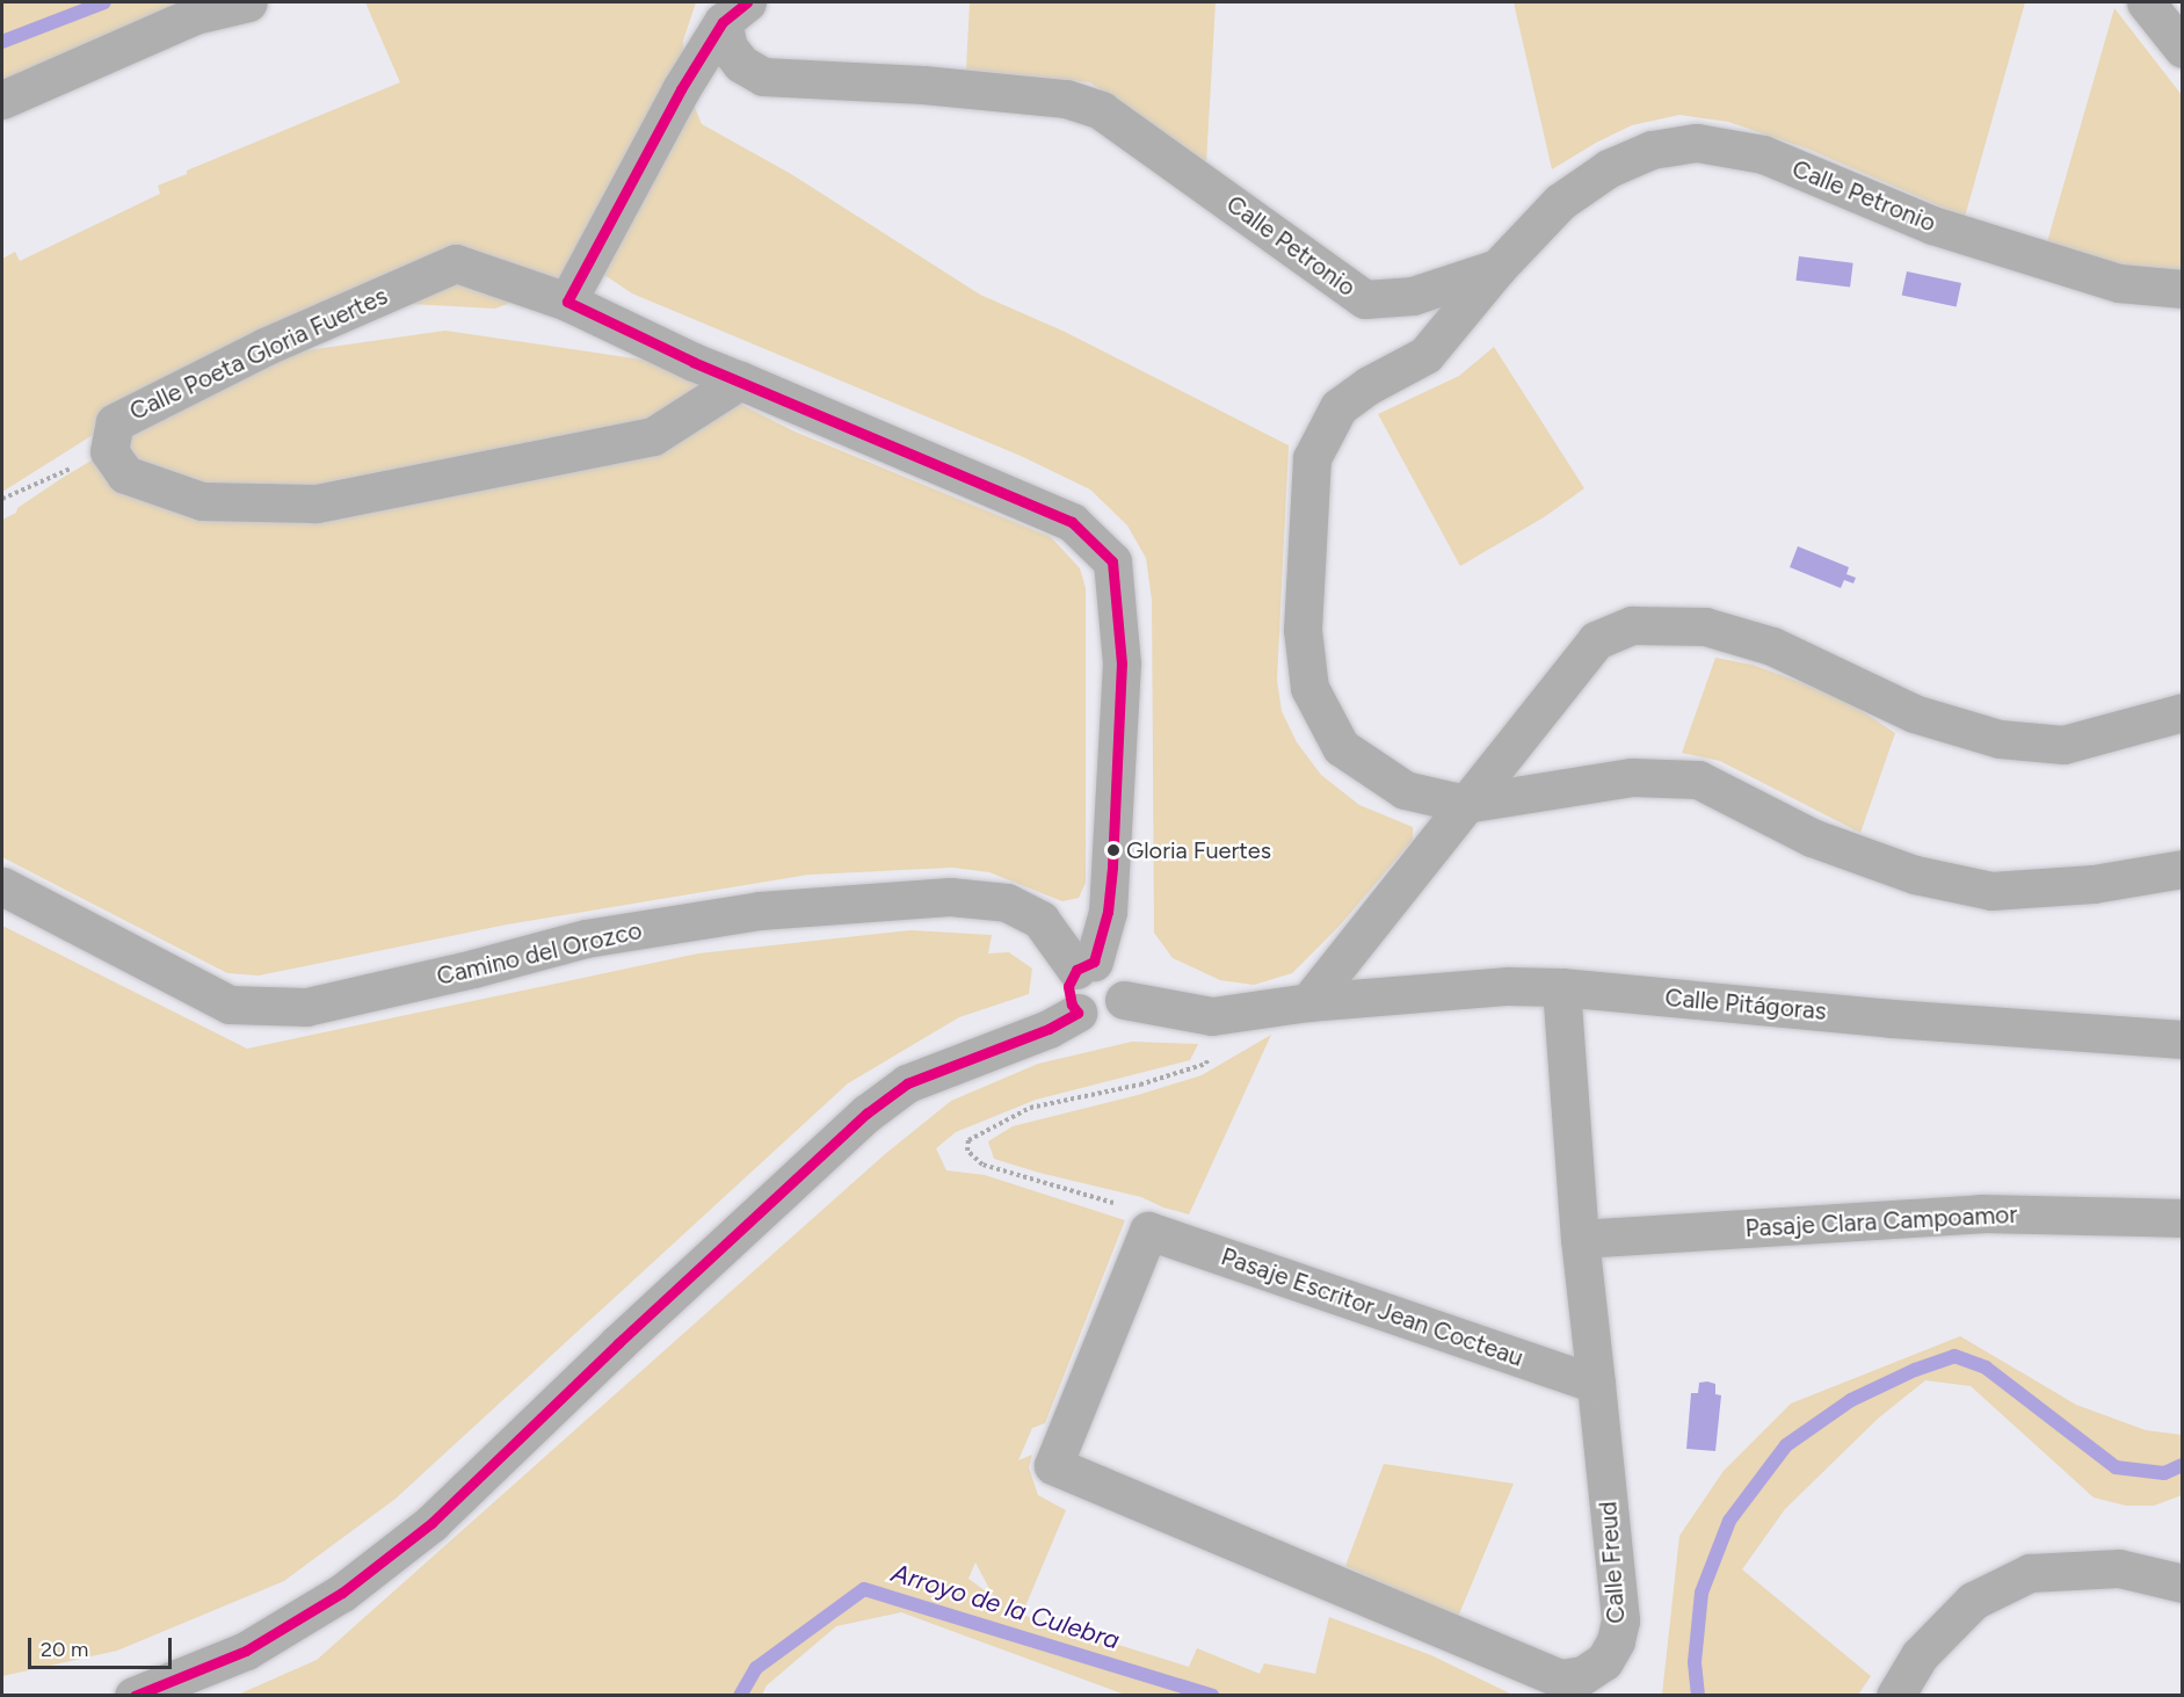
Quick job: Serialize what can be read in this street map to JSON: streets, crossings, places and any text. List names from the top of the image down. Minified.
{"streets":{"street":["Calle Petronio","Calle Poeta Gloria Fuertes","Camino del Orozco","Calle Pitágoras","Pasaje Clara Campoamor","Pasaje Escritor Jean Cocteau","Calle Freud"]},"crossings":[["Calle Poeta Gloria Fuertes","Camino del Orozco"],["Calle Pitágoras","Calle Freud"],["Pasaje Clara Campoamor","Calle Freud"],["Pasaje Escritor Jean Cocteau","Calle Freud"]],"water":["Arroyo de la Culebra"],"places":["Gloria Fuertes"],"scale_bar":"20 m"}
